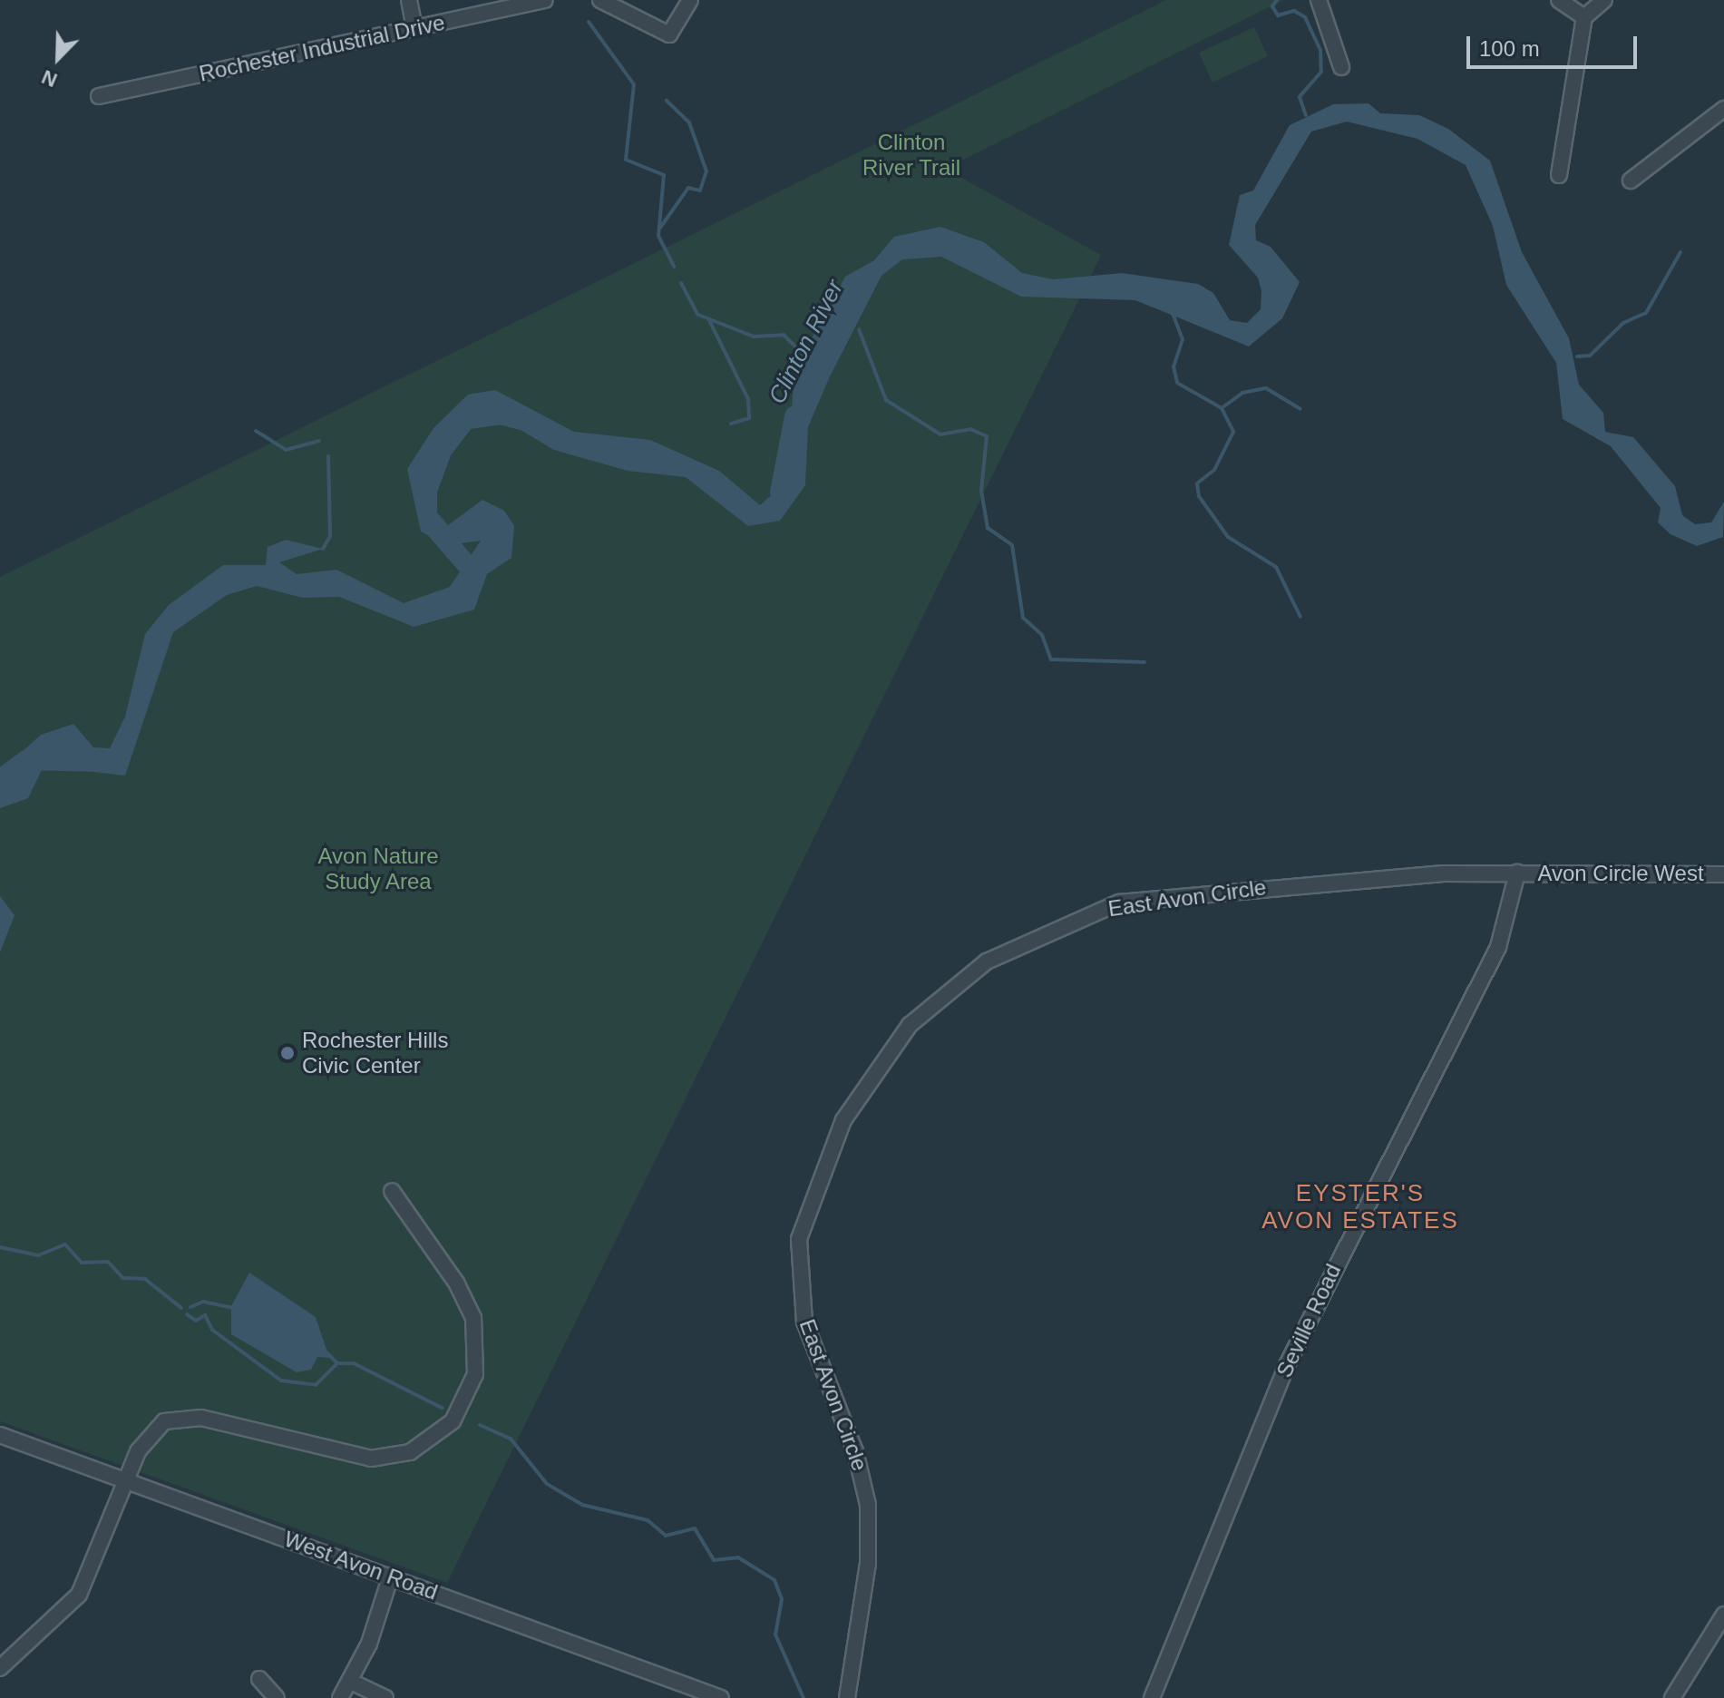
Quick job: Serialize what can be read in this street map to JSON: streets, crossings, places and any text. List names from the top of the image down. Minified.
{"streets":{"street":["Rochester Industrial Drive","Avon Circle West","East Avon Circle","Seville Road","West Avon Road"]},"crossings":[["Avon Circle West","East Avon Circle"],["Avon Circle West","Seville Road"],["East Avon Circle","Seville Road"]],"districts":["EYSTER'S AVON ESTATES"],"water":["Clinton River"],"parks":["Clinton River Trail","Avon Nature Study Area"],"places":["Rochester Hills Civic Center"],"scale_bar":"100 m","north":"bottom left"}
